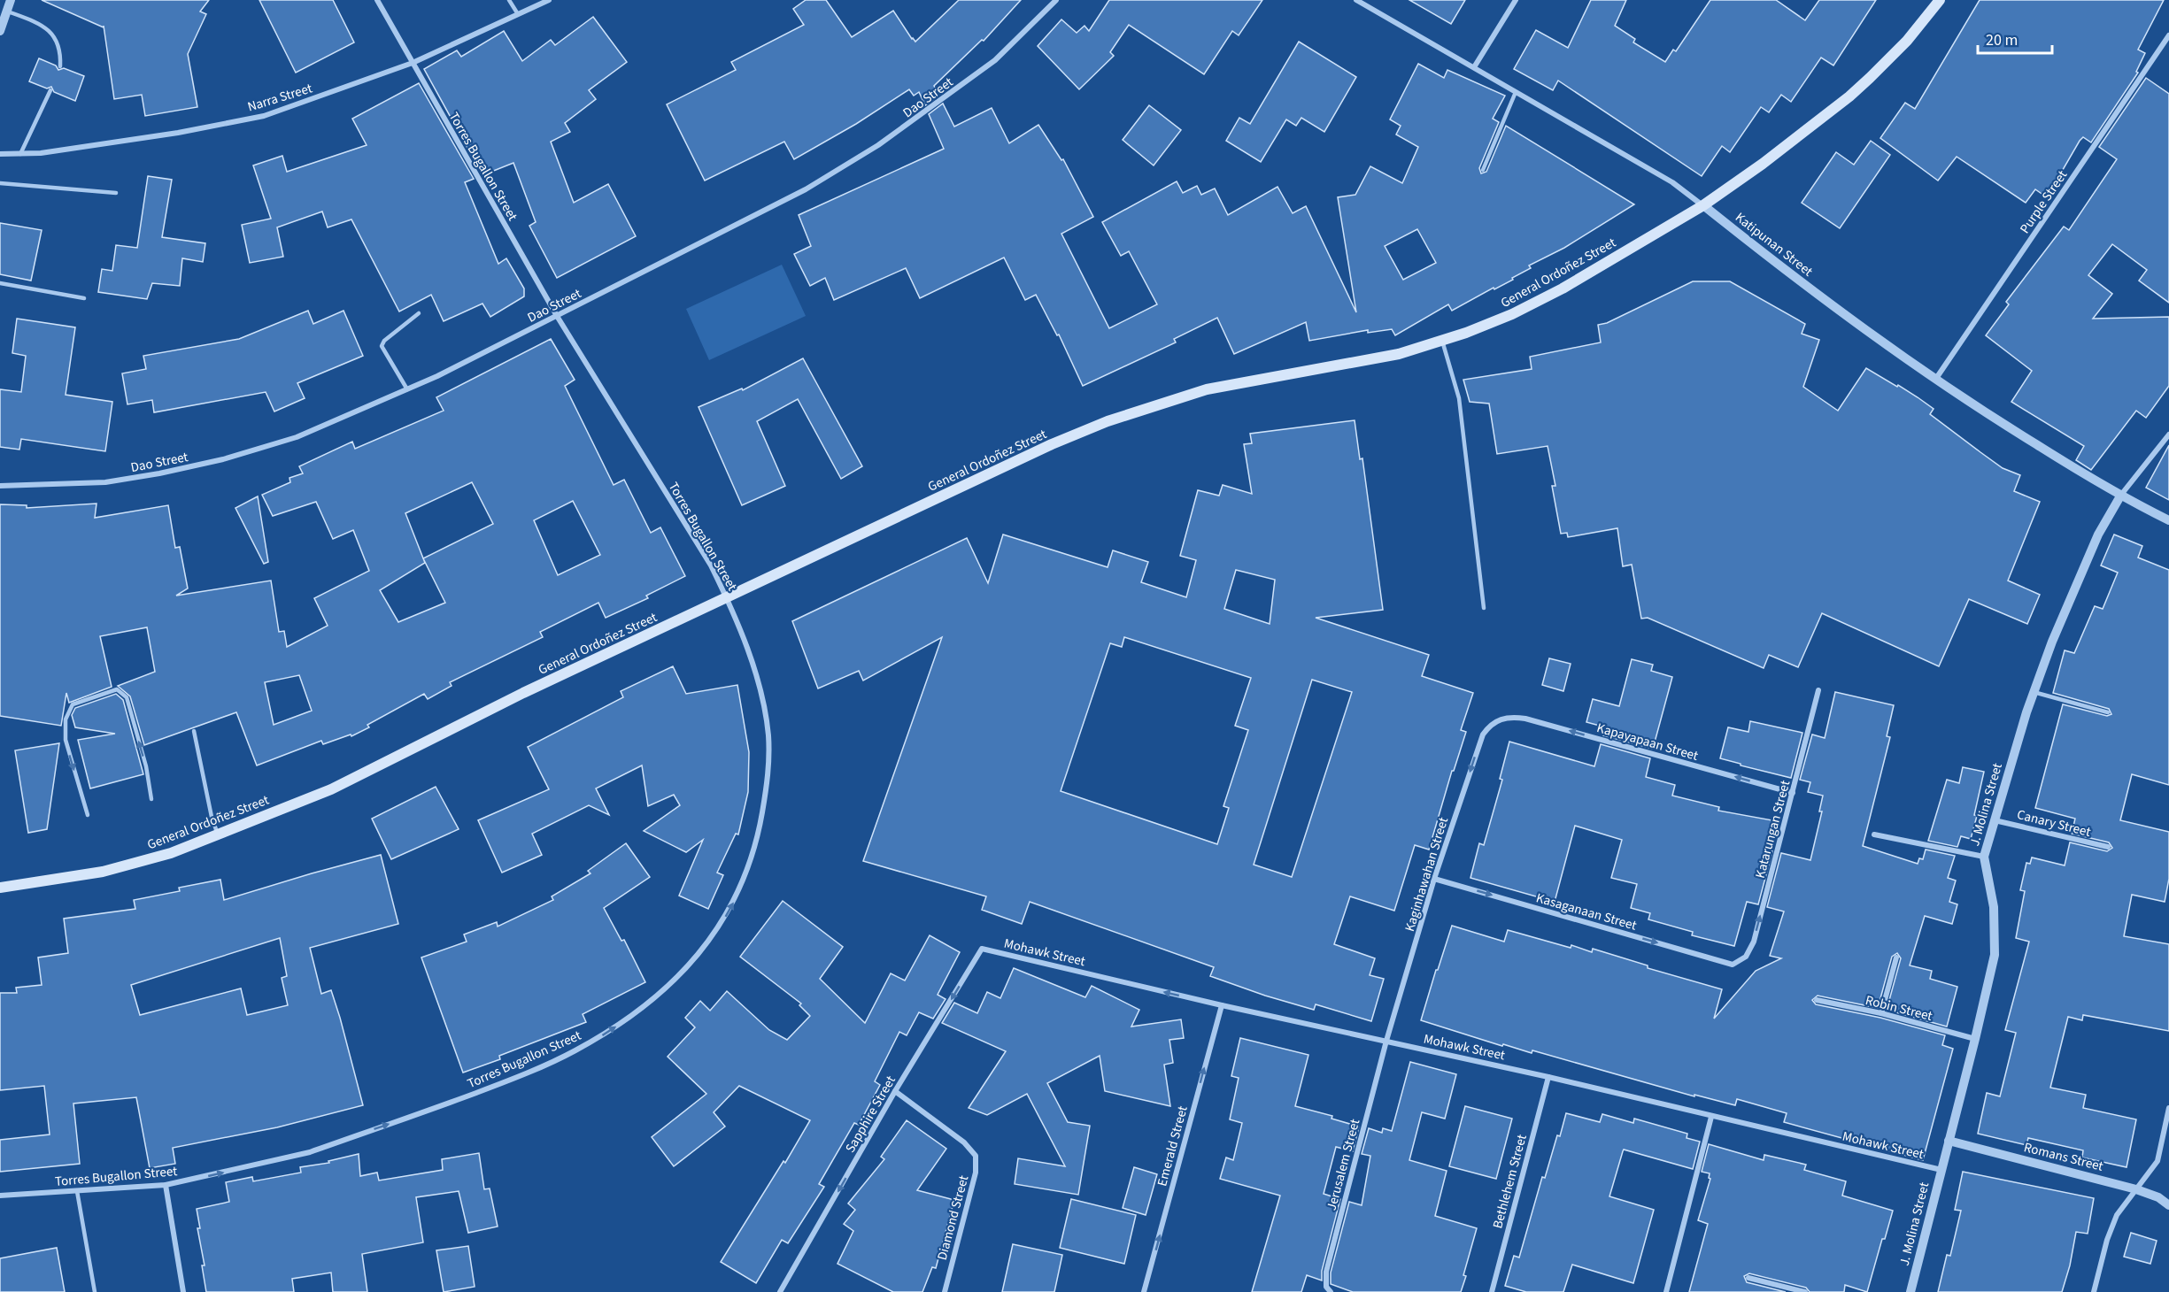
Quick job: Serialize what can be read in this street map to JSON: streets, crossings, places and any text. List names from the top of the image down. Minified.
{"streets":{"main road":["General Ordoñez Street"],"street":["Narra Street","Dao Street","Torres Bugallon Street","Purple Street","Katipunan Street","Kapayapaan Street","J. Molina Street","Canary Street","Katarungan Street","Kaginhawahan Street","Kasaganaan Street","Mohawk Street","Robin Street","Sapphire Street","Emerald Street","Romans Street","Jerusalem Street","Bethlehem Street","Diamond Street"]},"crossings":[["Narra Street","Torres Bugallon Street"],["Dao Street","Torres Bugallon Street"],["Torres Bugallon Street","General Ordoñez Street"],["Purple Street","Katipunan Street"],["Katipunan Street","General Ordoñez Street"],["Katipunan Street","J. Molina Street"],["Kapayapaan Street","Katarungan Street"],["Kapayapaan Street","Kaginhawahan Street"],["J. Molina Street","Canary Street"],["J. Molina Street","Mohawk Street"],["J. Molina Street","Robin Street"],["J. Molina Street","Romans Street"],["Katarungan Street","Kasaganaan Street"],["Kaginhawahan Street","Kasaganaan Street"],["Kaginhawahan Street","Mohawk Street"],["Kaginhawahan Street","Jerusalem Street"],["Mohawk Street","Sapphire Street"],["Mohawk Street","Emerald Street"],["Mohawk Street","Jerusalem Street"],["Mohawk Street","Bethlehem Street"],["Sapphire Street","Diamond Street"]],"one_way":["Torres Bugallon Street","Kapayapaan Street","Katarungan Street","Kaginhawahan Street","Kasaganaan Street","Sapphire Street","Emerald Street"],"scale_bar":"20 m"}
